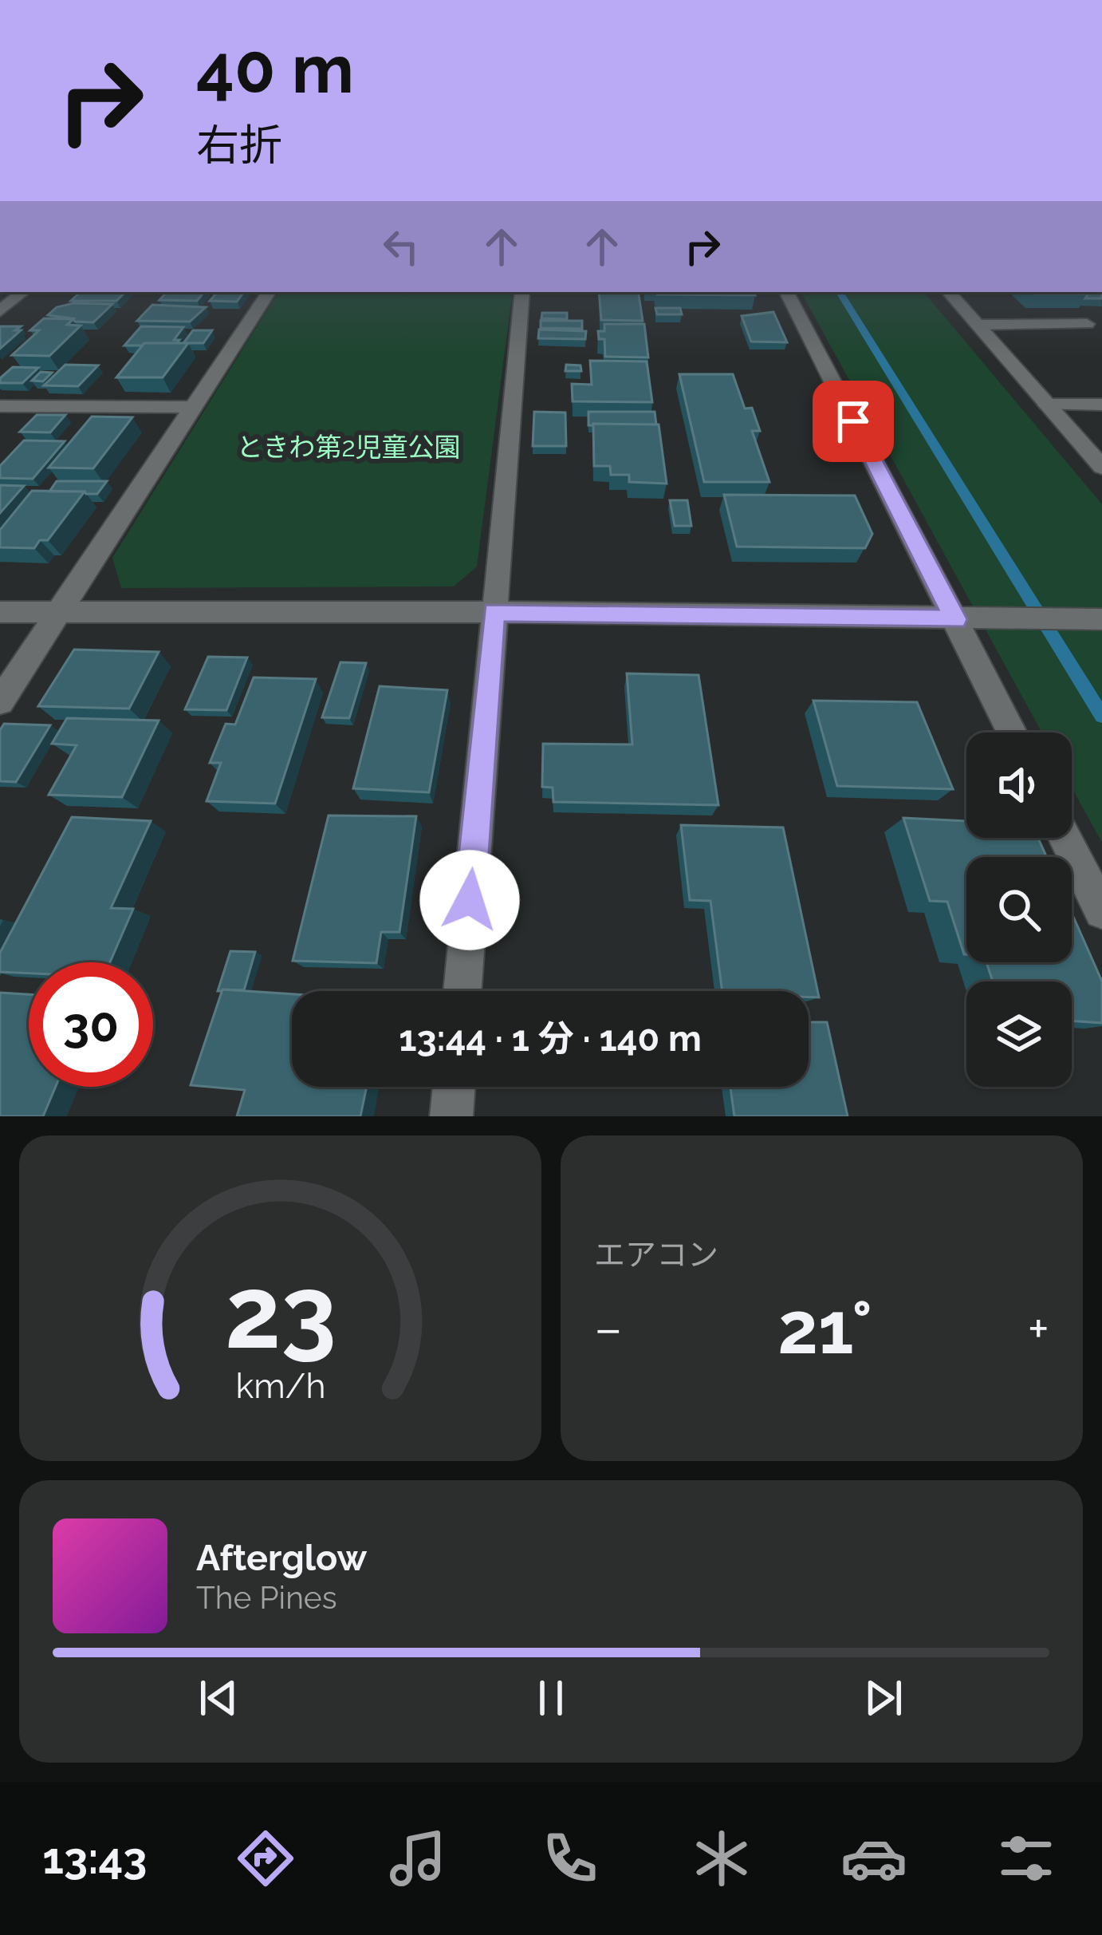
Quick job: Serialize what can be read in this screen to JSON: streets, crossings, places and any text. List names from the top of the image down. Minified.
{"parks":["ときわ第2児童公園"],"page":{"turn":["40 m","右折"],"limit":"30","trip":"13:44 · 1 分 · 140 m","tile":"エアコン","heat":["−","21°","+"],"song":["Afterglow","The Pines"],"tabs":"13:43","gauge":["23","km/h"]}}
